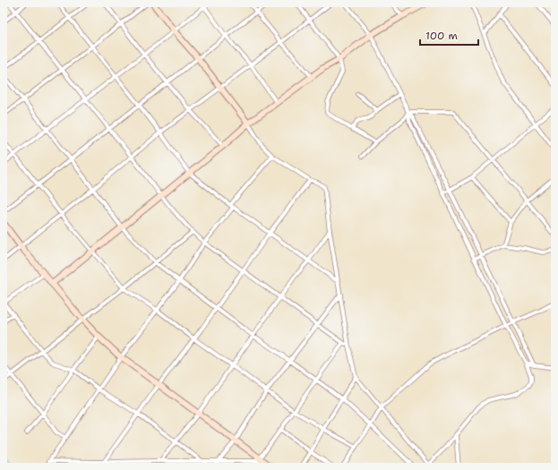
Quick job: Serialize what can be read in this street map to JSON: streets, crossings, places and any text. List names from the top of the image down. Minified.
{"scale_bar":"100 m"}
